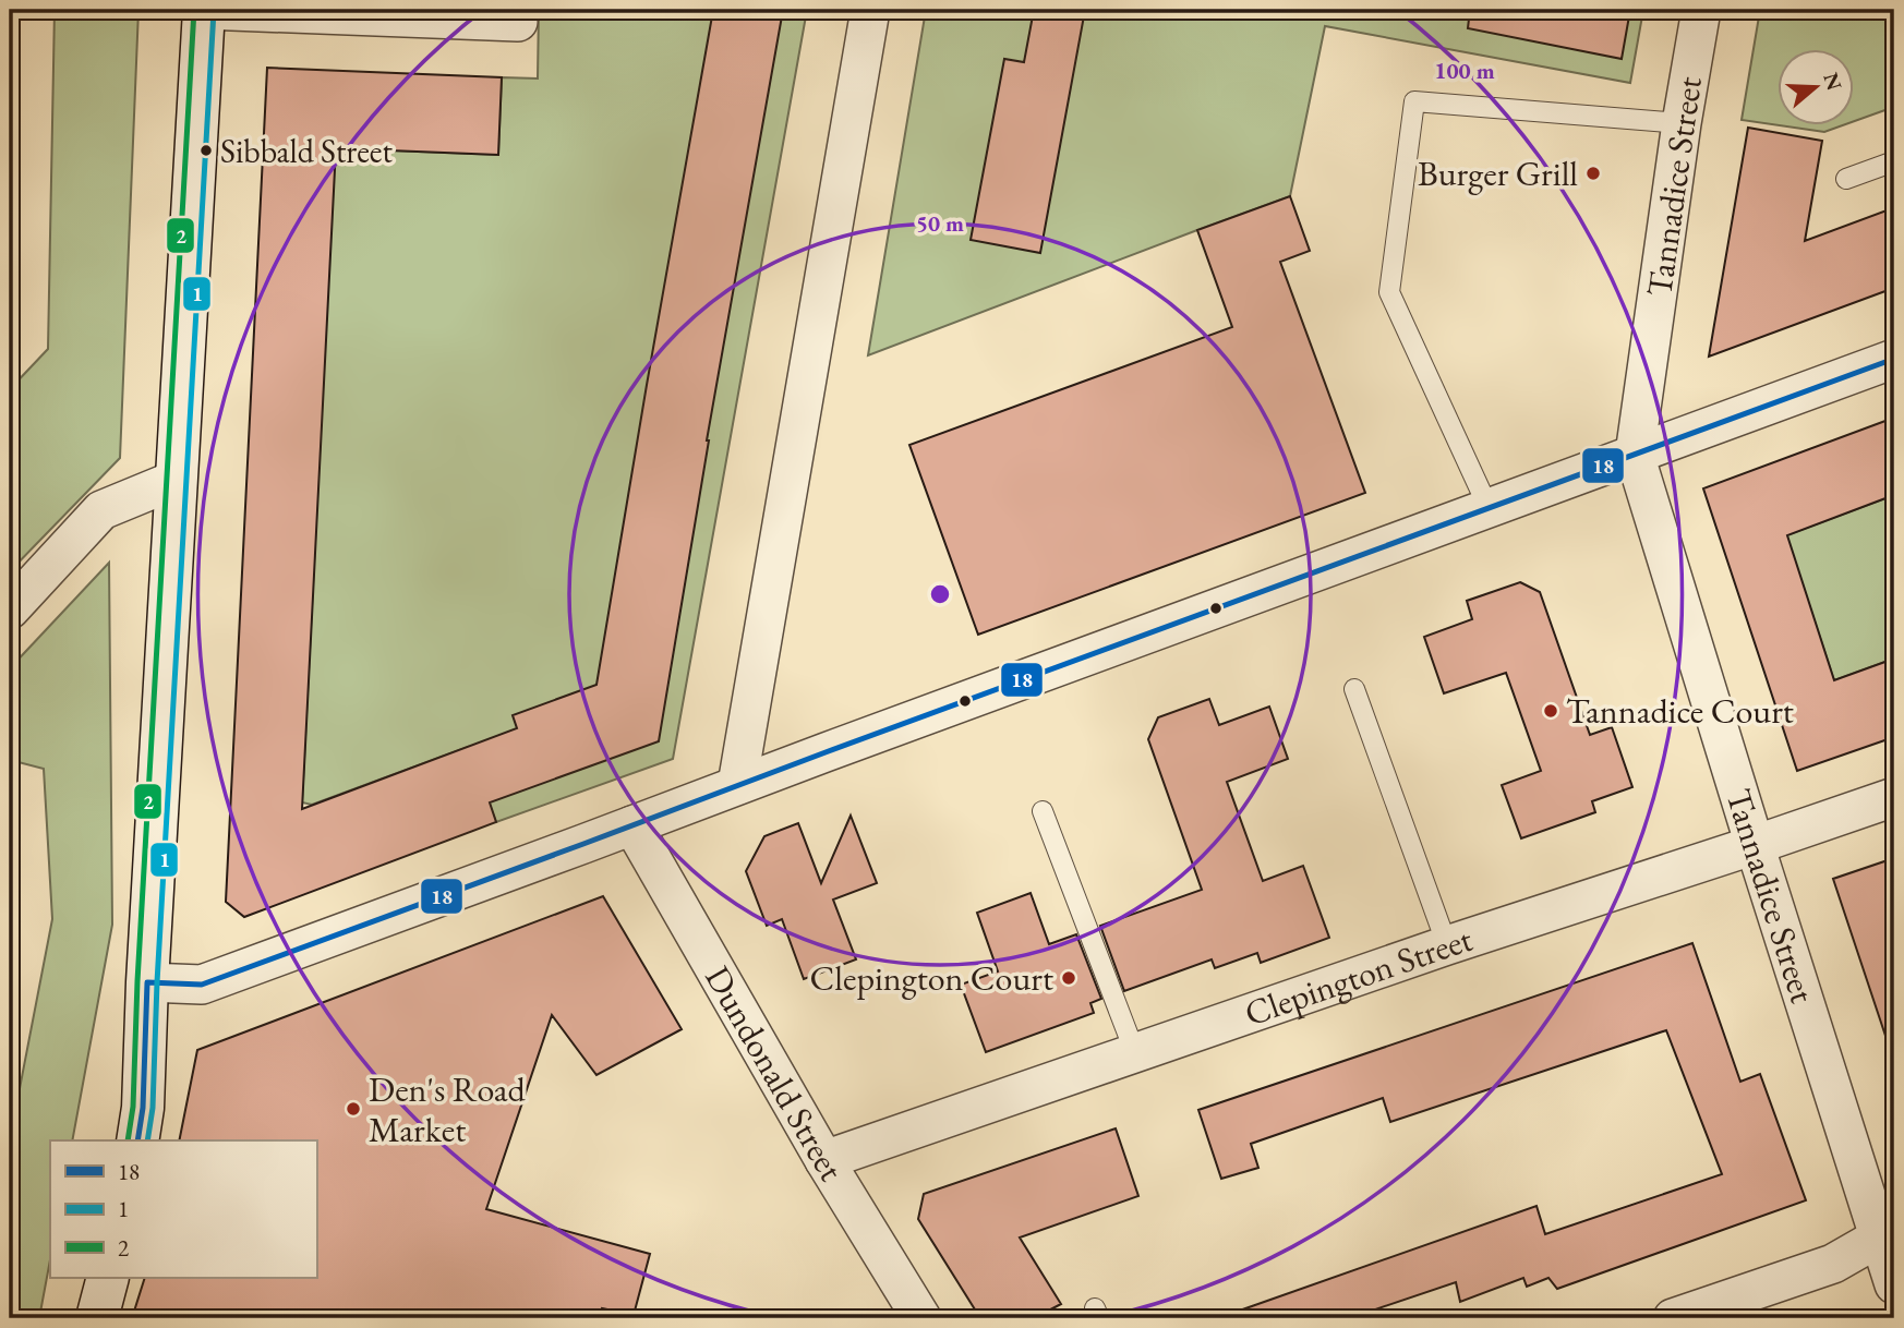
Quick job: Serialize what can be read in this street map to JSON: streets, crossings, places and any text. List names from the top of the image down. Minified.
{"streets":{"street":["Tannadice Street","Clepington Street","Dundonald Street"]},"crossings":[["Tannadice Street","Clepington Street"],["Clepington Street","Dundonald Street"]],"places":["Sibbald Street","Burger Grill","Tannadice Court","Clepington Court","Den's Road Market"],"lines":["transit line 2","transit line 1","transit line 18"],"legend":["18","1","2"],"north":"right","rings":["100 m","50 m"]}
